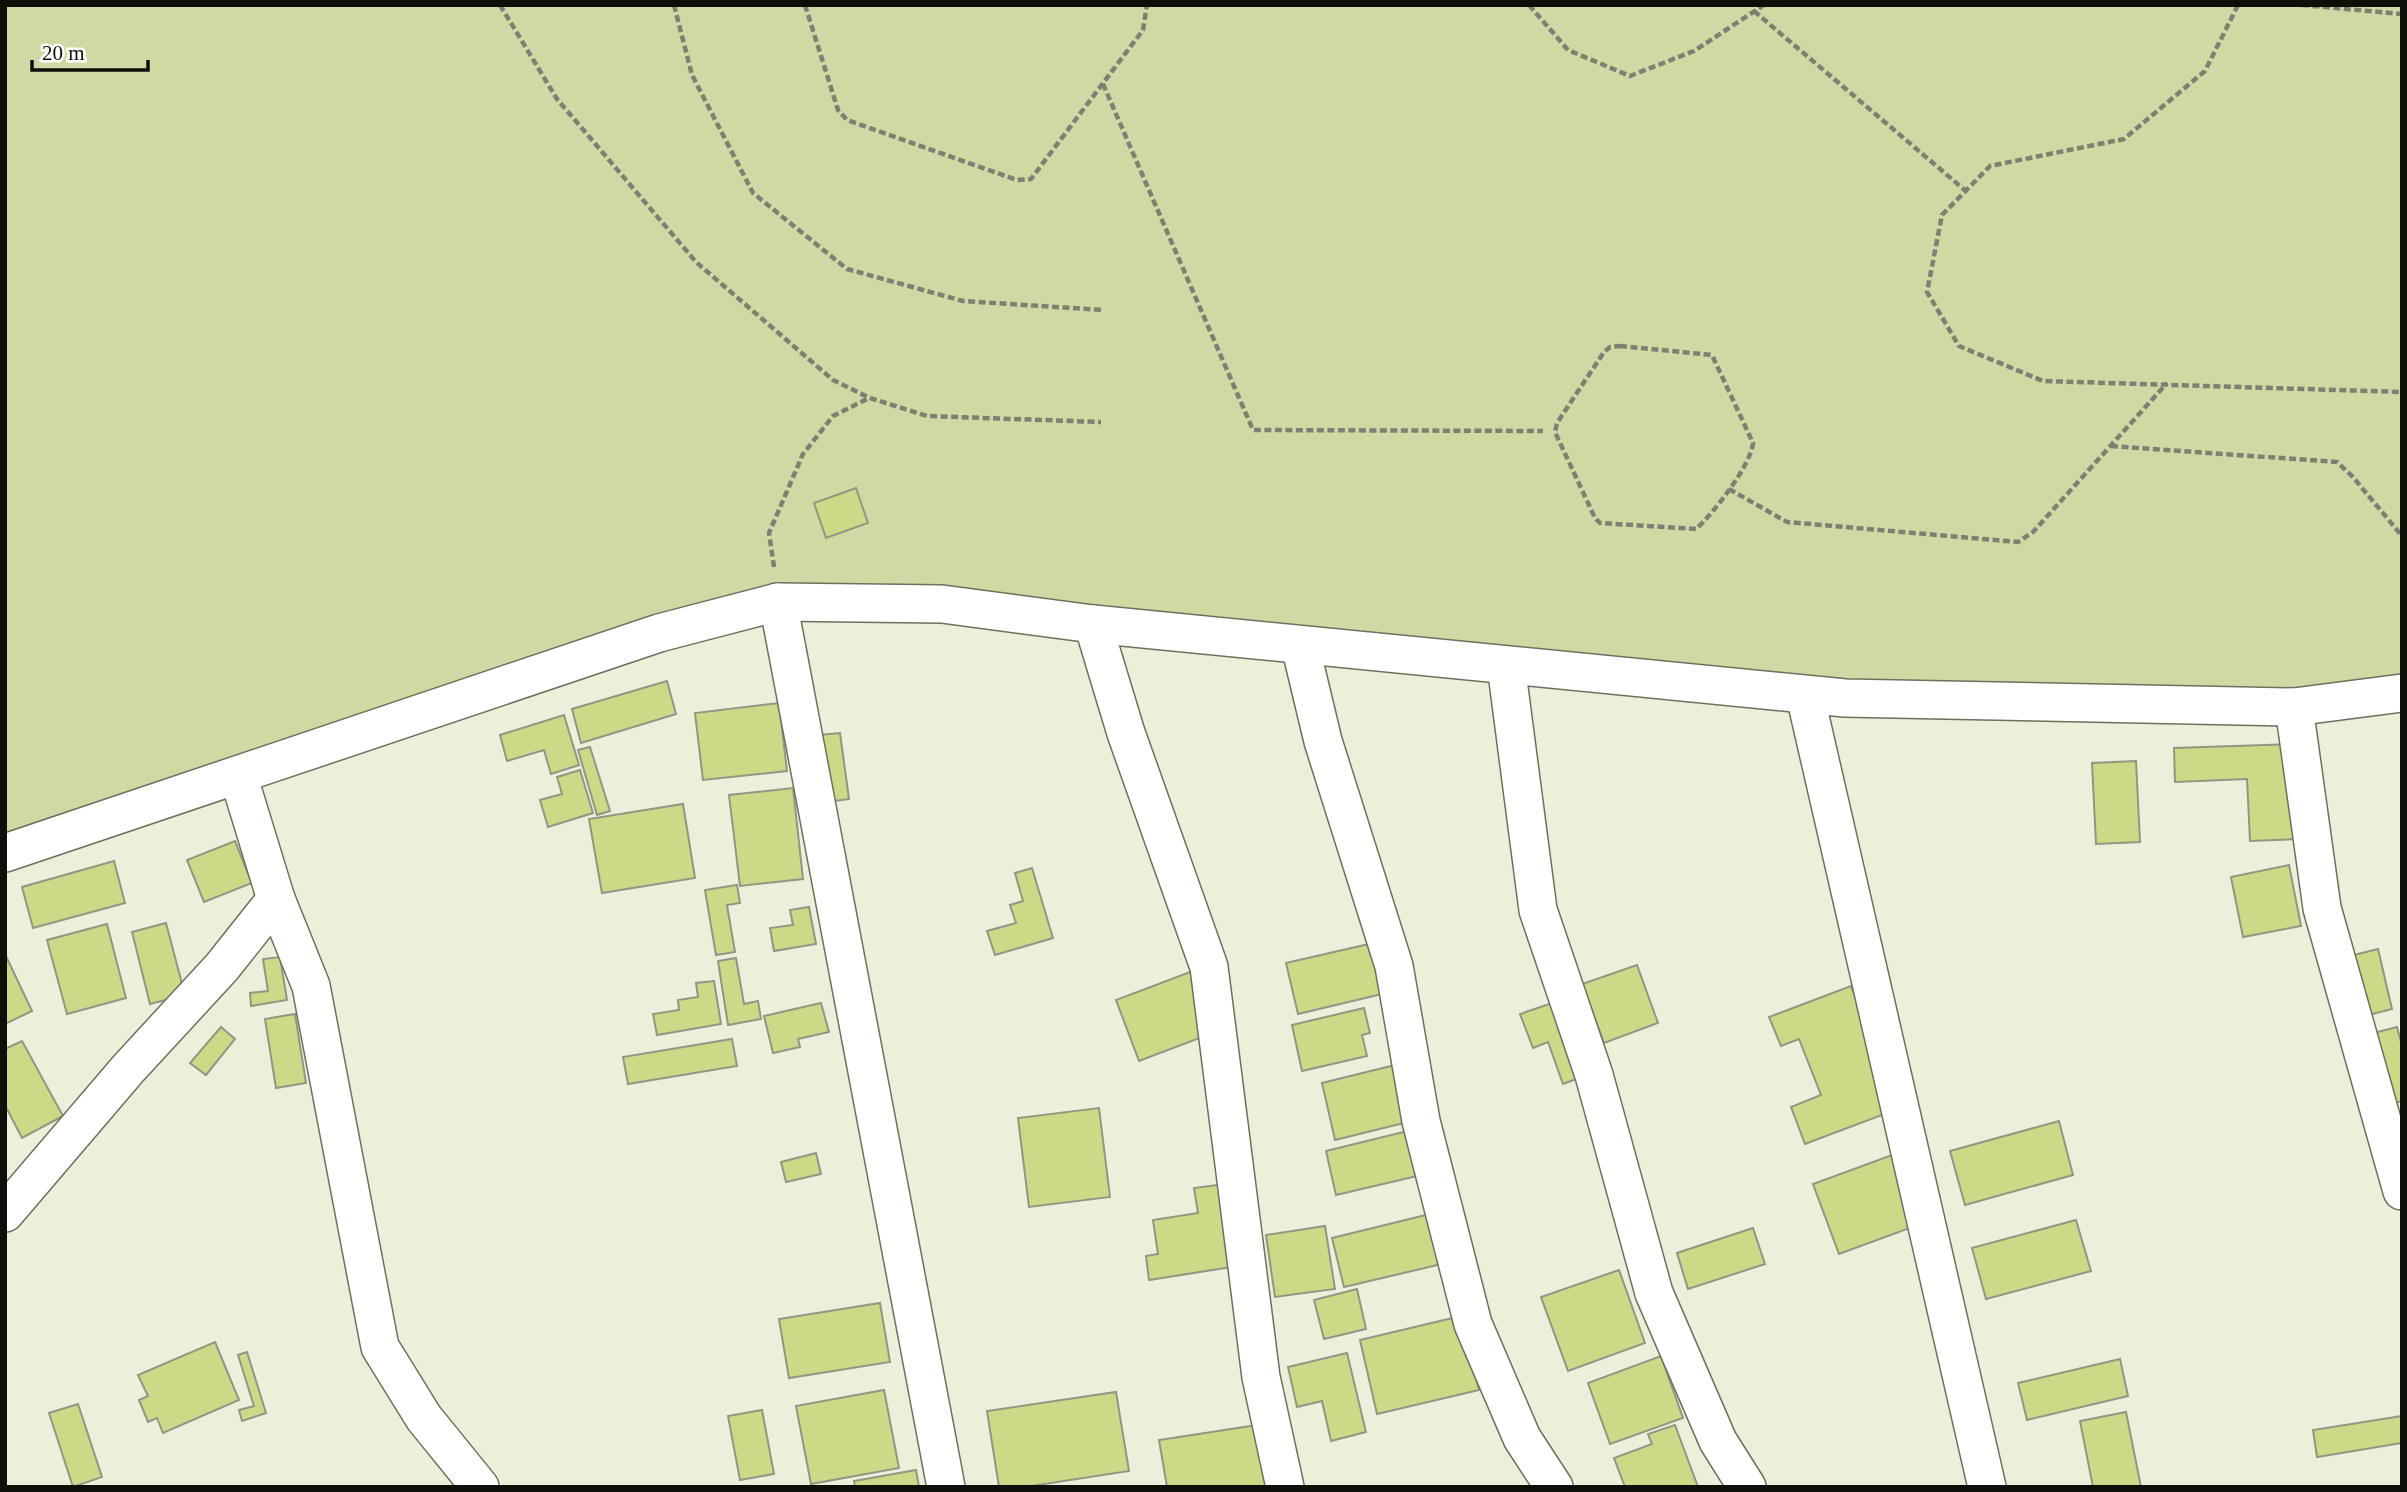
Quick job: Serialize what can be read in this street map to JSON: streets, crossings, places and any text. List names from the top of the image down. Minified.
{"scale_bar":"20 m"}
